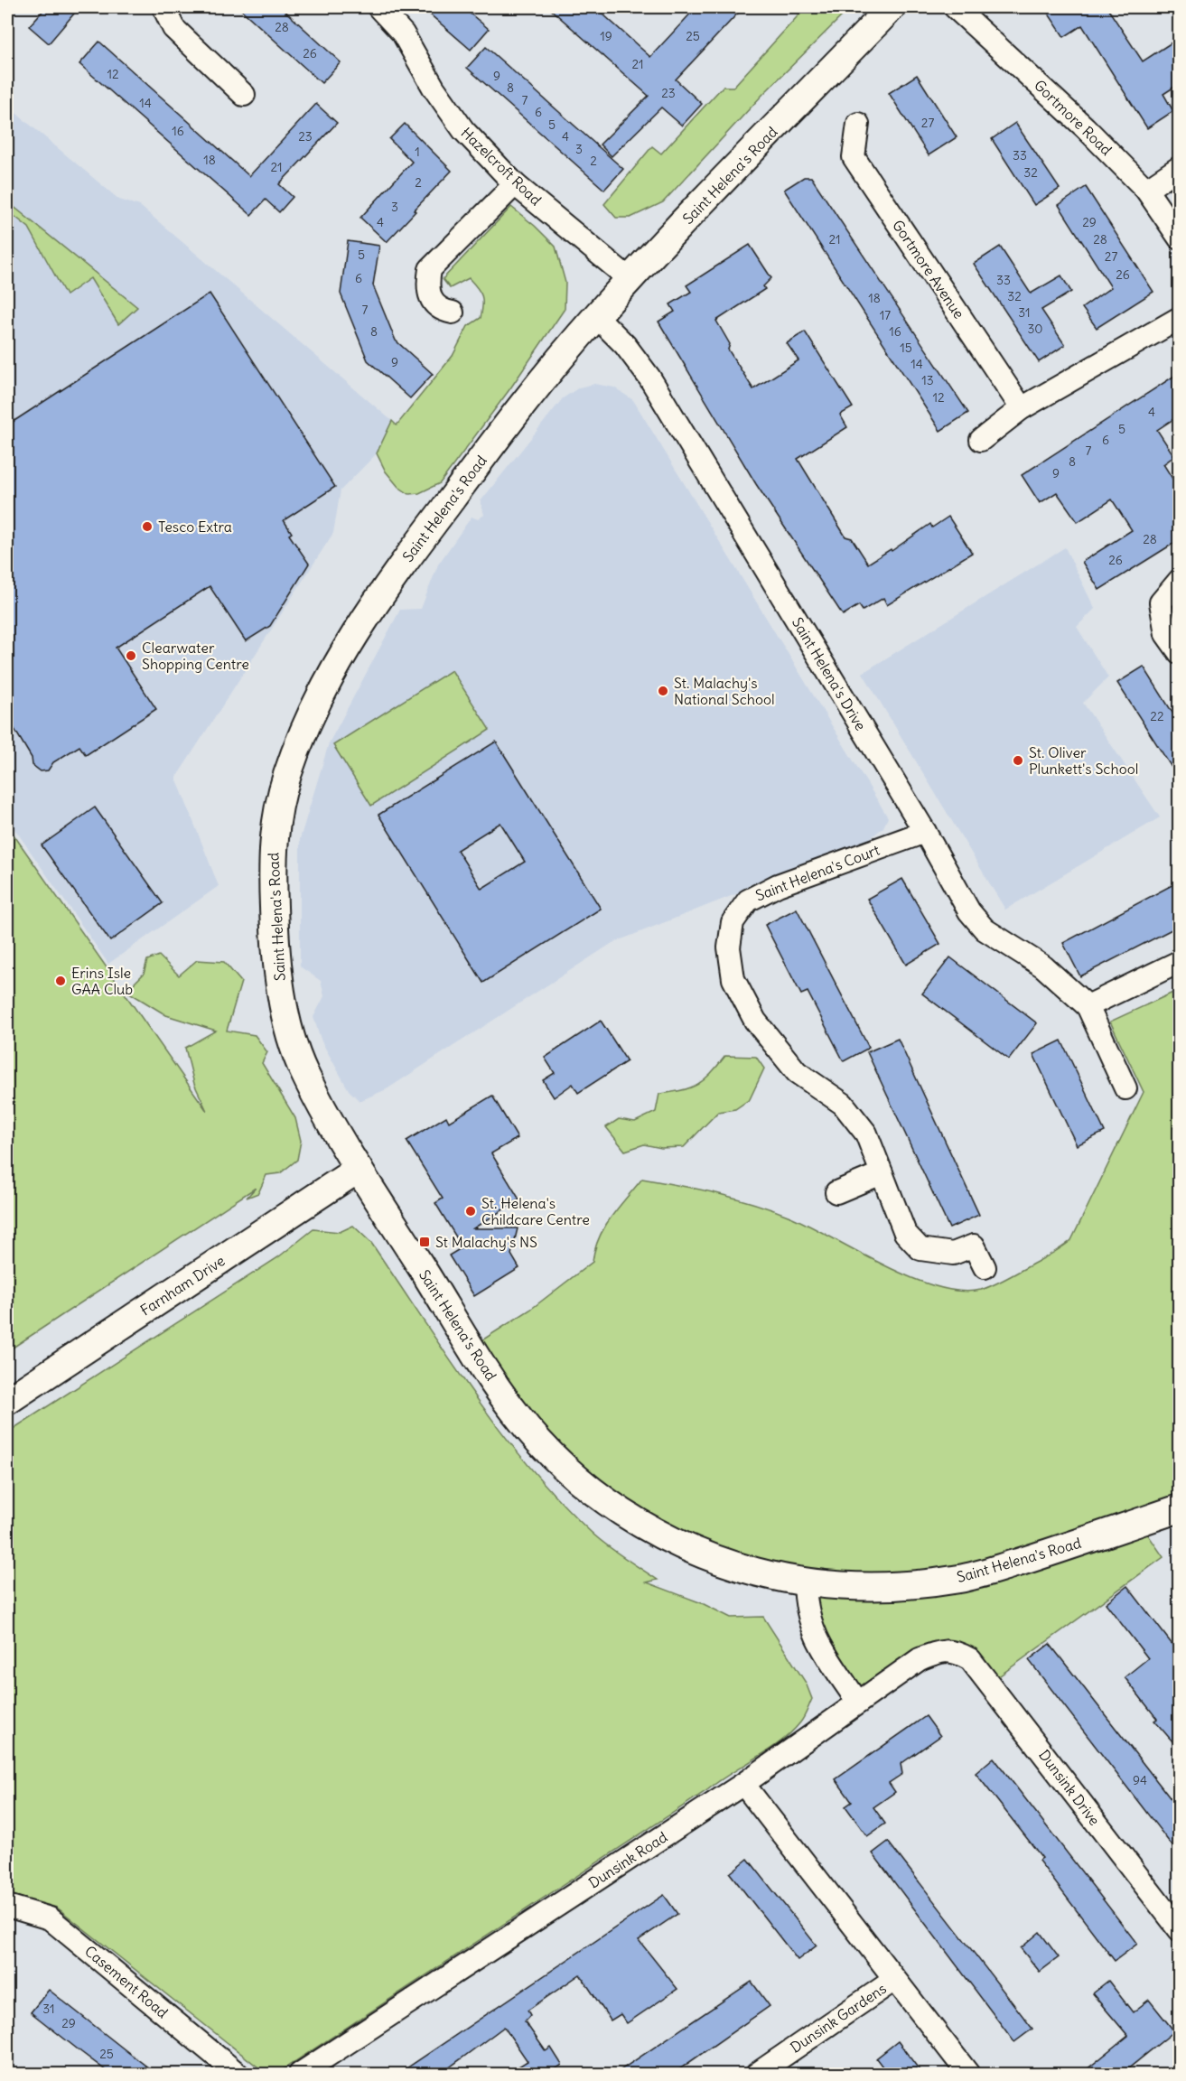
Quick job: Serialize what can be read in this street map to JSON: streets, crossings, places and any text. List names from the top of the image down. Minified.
{"streets":{"street":["Gortmore Road","Hazelcroft Road","Saint Helena's Road","Gortmore Avenue","Saint Helena's Drive","Saint Helena's Court","Farnham Drive","Dunsink Drive","Dunsink Road","Casement Road","Dunsink Gardens"]},"crossings":[["Hazelcroft Road","Saint Helena's Road"],["Saint Helena's Road","Saint Helena's Drive"],["Saint Helena's Road","Farnham Drive"],["Saint Helena's Drive","Saint Helena's Court"],["Dunsink Drive","Dunsink Road"]],"places":{"other":["Tesco Extra","Clearwater Shopping Centre","St. Malachy's National School","St. Oliver Plunkett's School","Erins Isle GAA Club","St. Helena's Childcare Centre"],"transit":["St Malachy's NS"]},"house_numbers":["28","19","25","26","21","12","9","8","23","7","14","6","27","5","16","23","4","3","1","33","18","2","21","32","2","3","4","29","21","28","5","27","26","6","33","32","18","7","31","17","30","8","16","15","9","14","13","12","4","5","6","7","8","9","28","26","22","94","31","29","25"]}
